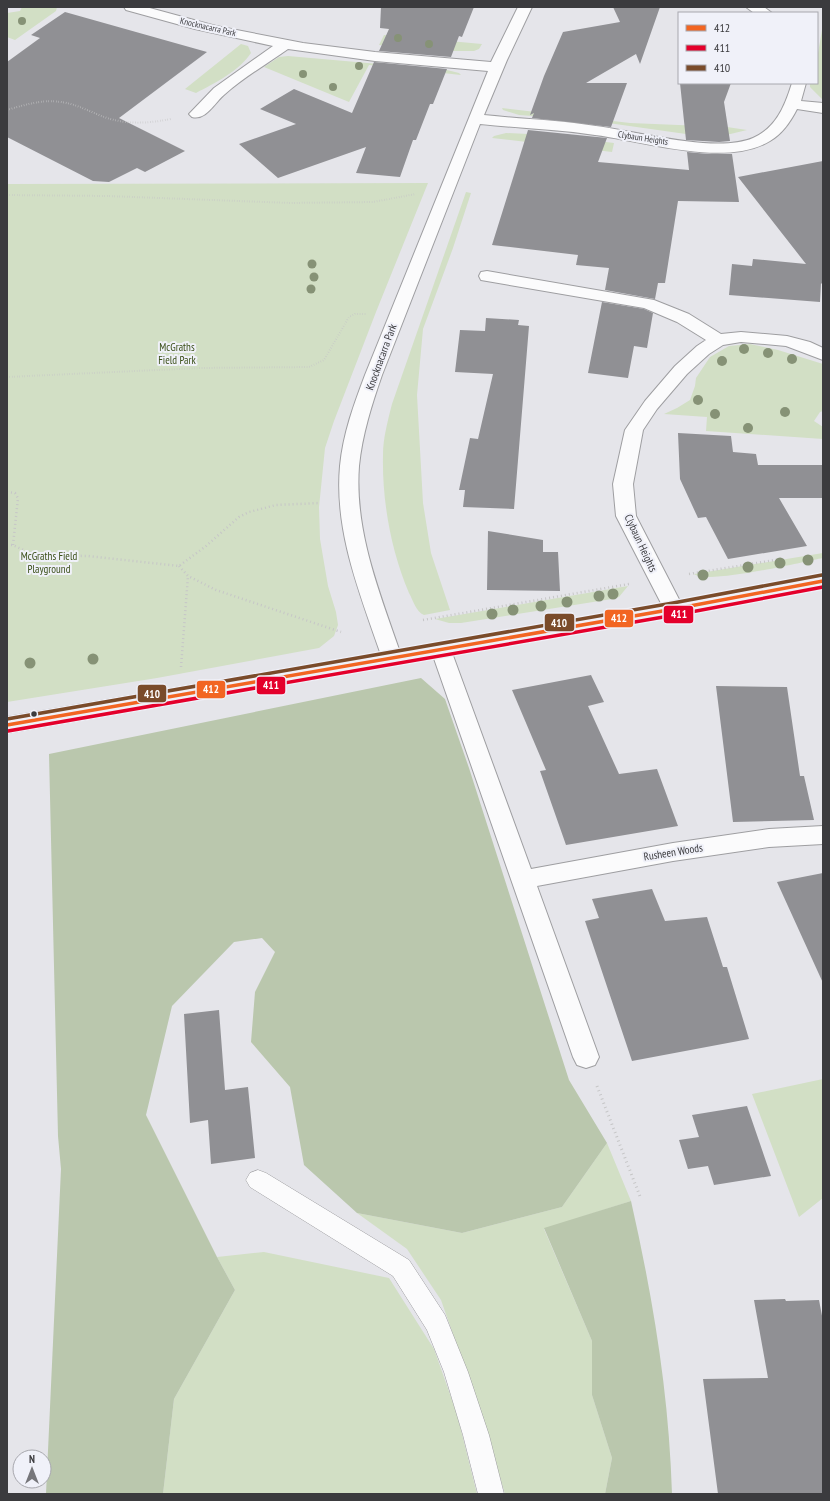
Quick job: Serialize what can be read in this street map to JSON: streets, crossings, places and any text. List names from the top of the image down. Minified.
{"streets":{"street":["Knocknacarra Park","Clybaun Heights","Rusheen Woods"]},"crossings":[["Knocknacarra Park","Clybaun Heights"]],"parks":["McGraths Field Park","McGraths Field Playground"],"lines":["transit line 410","transit line 412","transit line 411"],"legend":["412","411","410"],"north":"top"}
